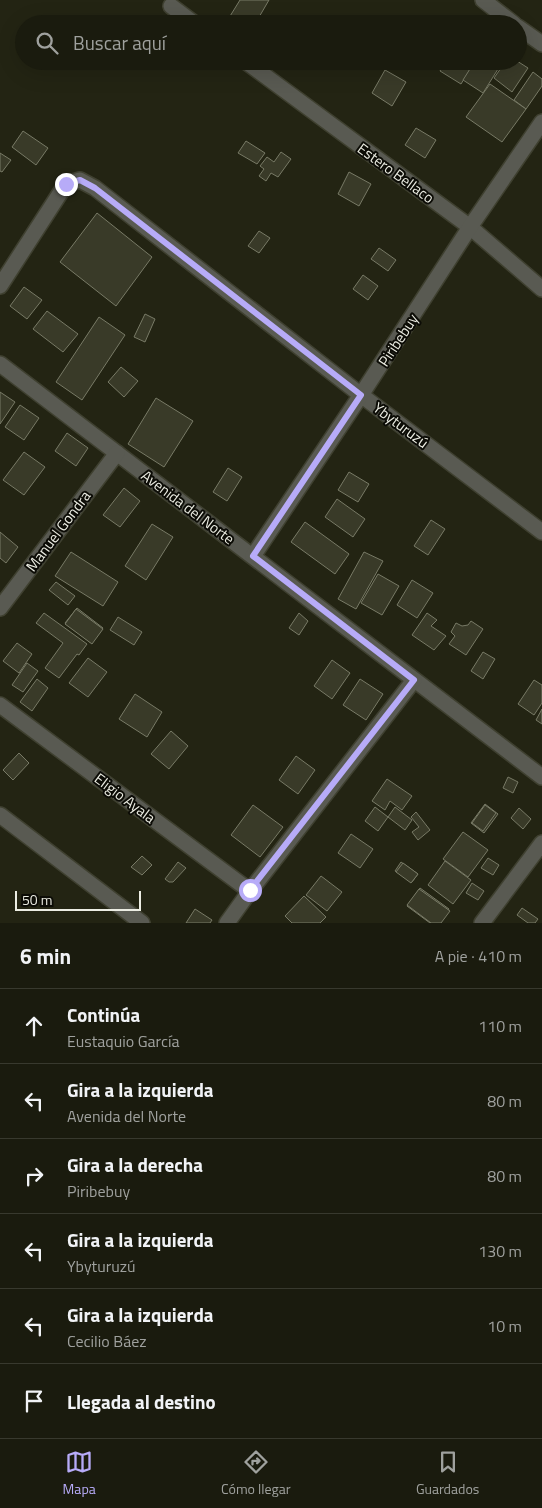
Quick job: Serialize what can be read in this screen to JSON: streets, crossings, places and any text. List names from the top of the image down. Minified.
{"streets":{"street":["Estero Bellaco","Piribebuy","Ybyturuzú","Avenida del Norte","Manuel Gondra","Eligio Ayala"]},"crossings":[["Estero Bellaco","Piribebuy"],["Piribebuy","Ybyturuzú"],["Piribebuy","Avenida del Norte"],["Avenida del Norte","Manuel Gondra"]],"scale_bar":"50 m","page":{"search":"Buscar aquí","scale":"50 m","heading":["6 min","A pie · 410 m"],"list":[["Continúa","Eustaquio García","110 m"],["Gira a la izquierda","Avenida del Norte","80 m"],["Gira a la derecha","Piribebuy","80 m"],["Gira a la izquierda","Ybyturuzú","130 m"],["Gira a la izquierda","Cecilio Báez","10 m"],"Llegada al destino"],"nav":["Mapa","Cómo llegar","Guardados"]}}
